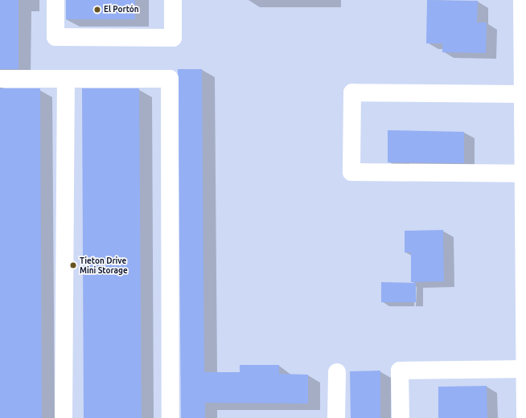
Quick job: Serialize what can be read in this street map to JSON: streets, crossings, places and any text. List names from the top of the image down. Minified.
{"places":["El Portón","Tieton Drive Mini Storage"]}
